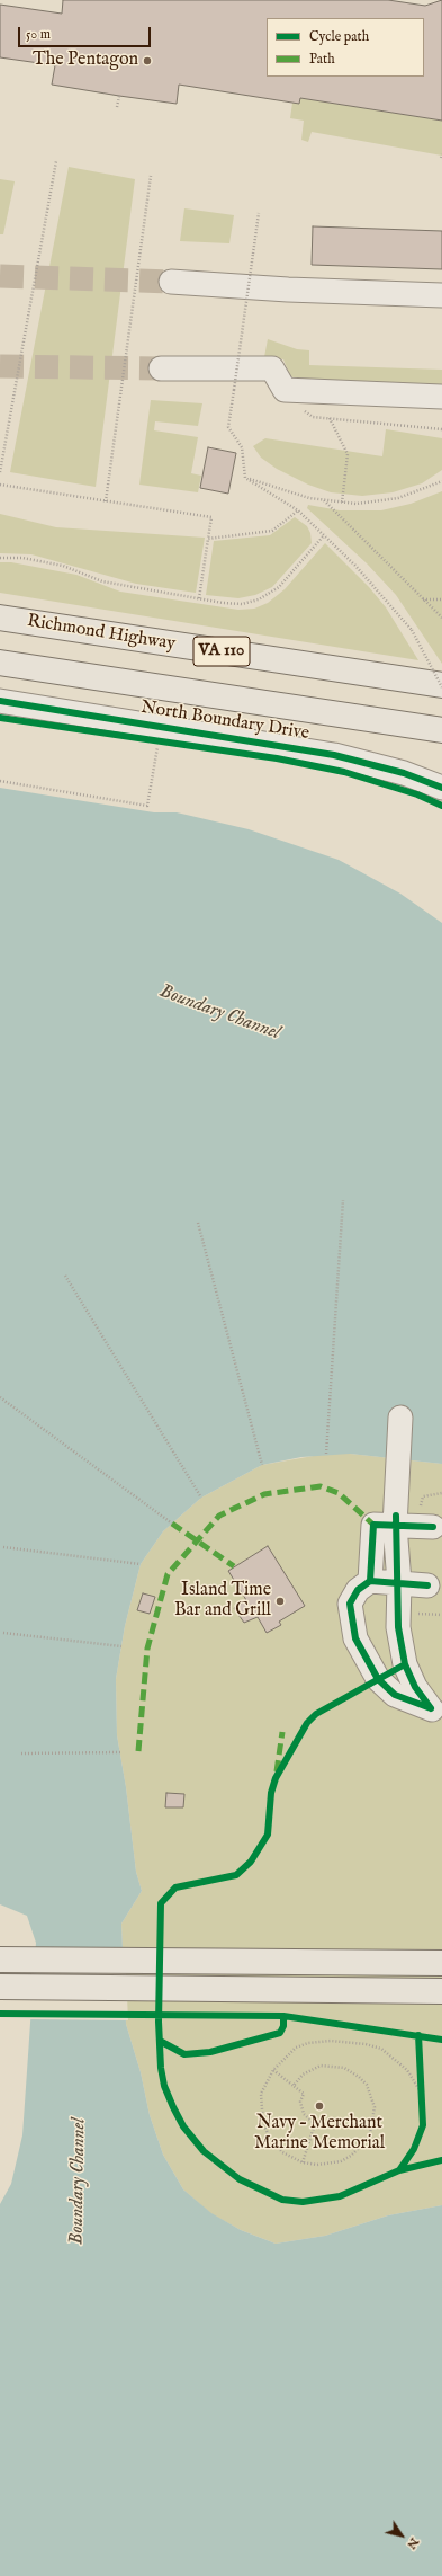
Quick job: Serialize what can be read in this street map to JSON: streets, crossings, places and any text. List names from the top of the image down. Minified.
{"streets":{"highway":["Richmond Highway","VA 110"],"street":["North Boundary Drive"]},"water":["Boundary Channel"],"places":["The Pentagon","Island Time Bar and Grill","Navy – Merchant Marine Memorial"],"legend":["Cycle path","Path"],"scale_bar":"50 m","north":"bottom right"}
